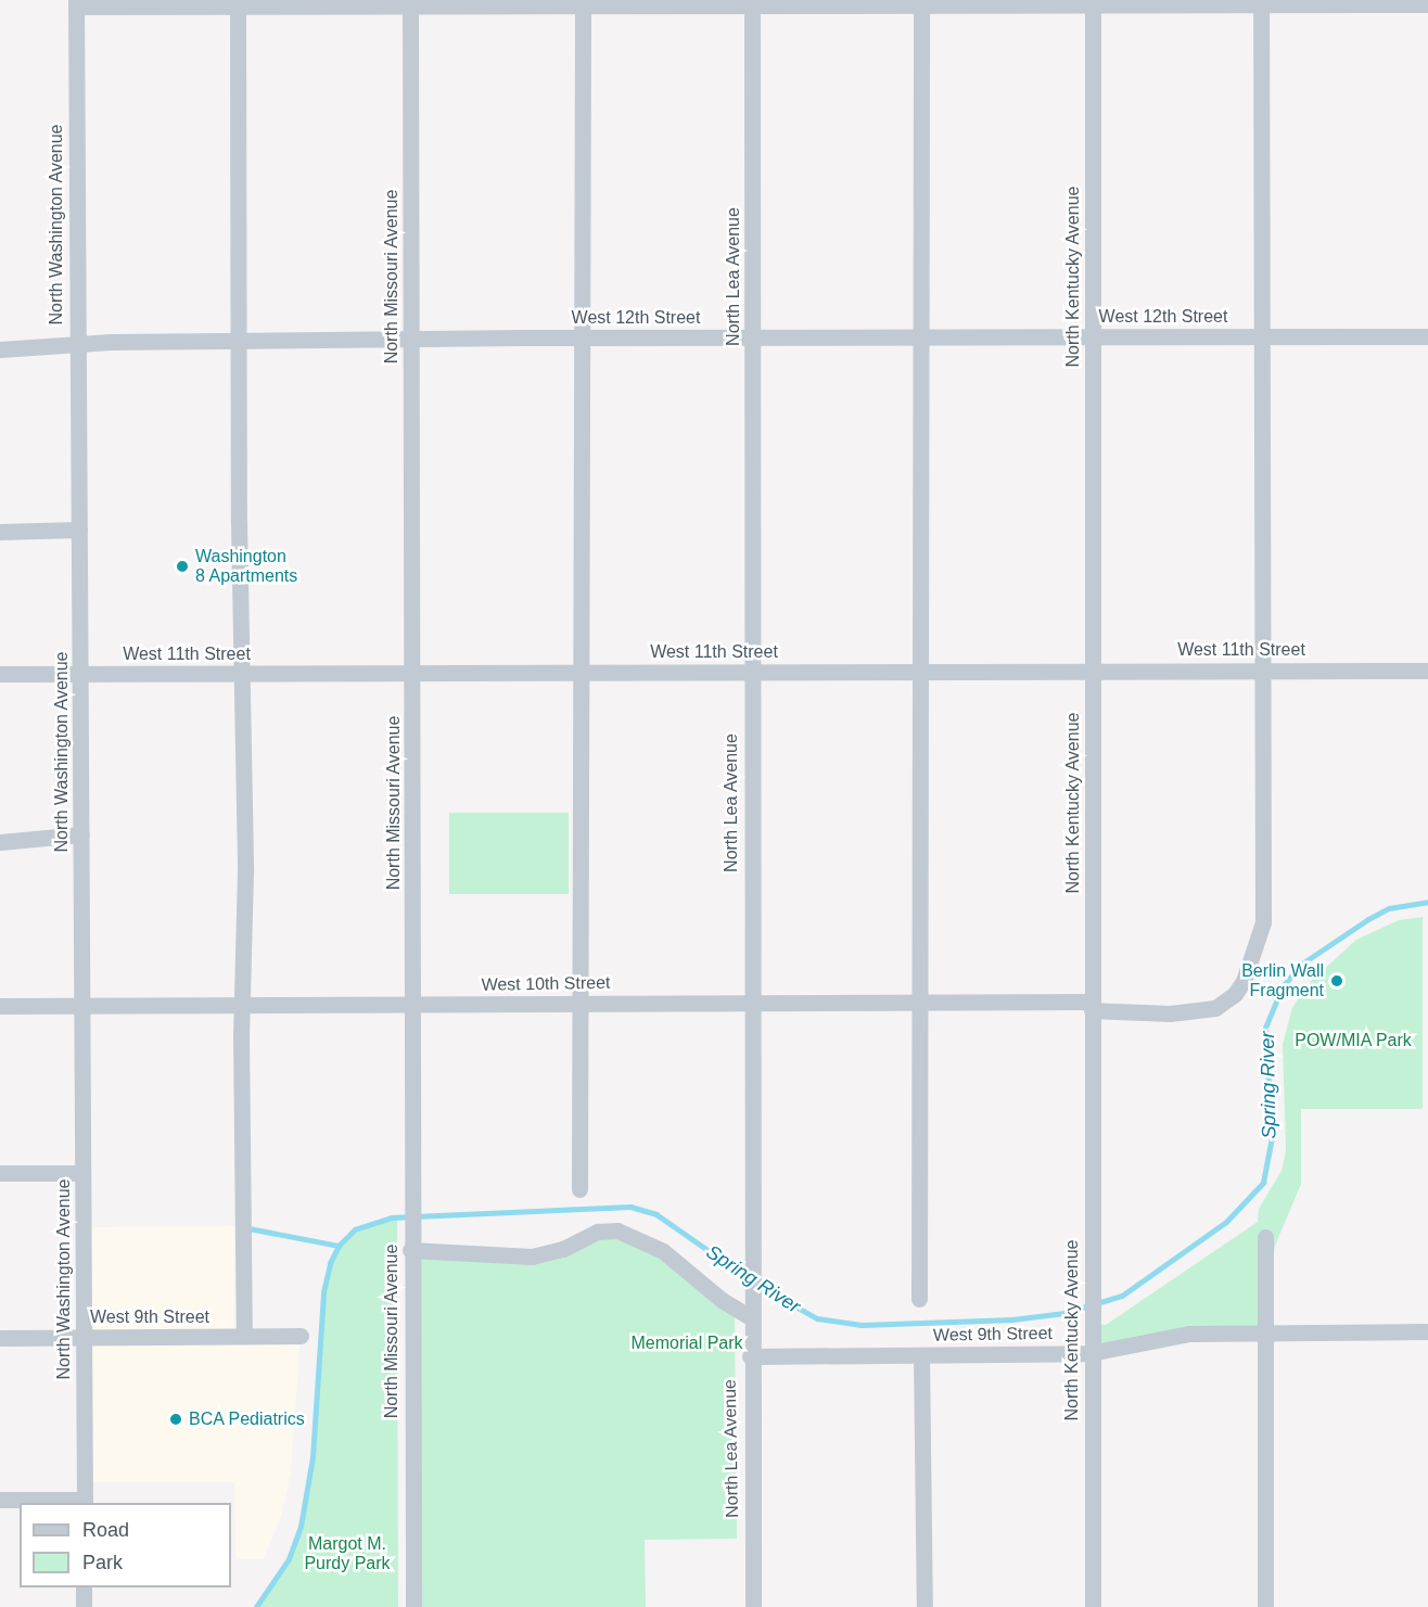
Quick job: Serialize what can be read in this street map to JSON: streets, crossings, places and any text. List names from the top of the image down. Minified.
{"streets":{"street":["North Washington Avenue","North Missouri Avenue","North Lea Avenue","North Kentucky Avenue","West 12th Street","West 11th Street","West 10th Street","West 9th Street"]},"crossings":[["North Washington Avenue","West 12th Street"],["North Washington Avenue","West 11th Street"],["North Washington Avenue","West 10th Street"],["North Washington Avenue","West 9th Street"],["North Missouri Avenue","West 12th Street"],["North Missouri Avenue","West 11th Street"],["North Missouri Avenue","West 10th Street"],["North Lea Avenue","West 12th Street"],["North Lea Avenue","West 11th Street"],["North Lea Avenue","West 10th Street"],["North Lea Avenue","West 9th Street"],["North Kentucky Avenue","West 12th Street"],["North Kentucky Avenue","West 11th Street"],["North Kentucky Avenue","West 10th Street"],["North Kentucky Avenue","West 9th Street"],["West 12th Street","West 10th Street"],["West 11th Street","West 10th Street"]],"water":["Spring River"],"parks":["POW/MIA Park","Memorial Park","Margot M. Purdy Park"],"places":["Washington 8 Apartments","Berlin Wall Fragment","BCA Pediatrics"],"legend":["Road","Park"]}
